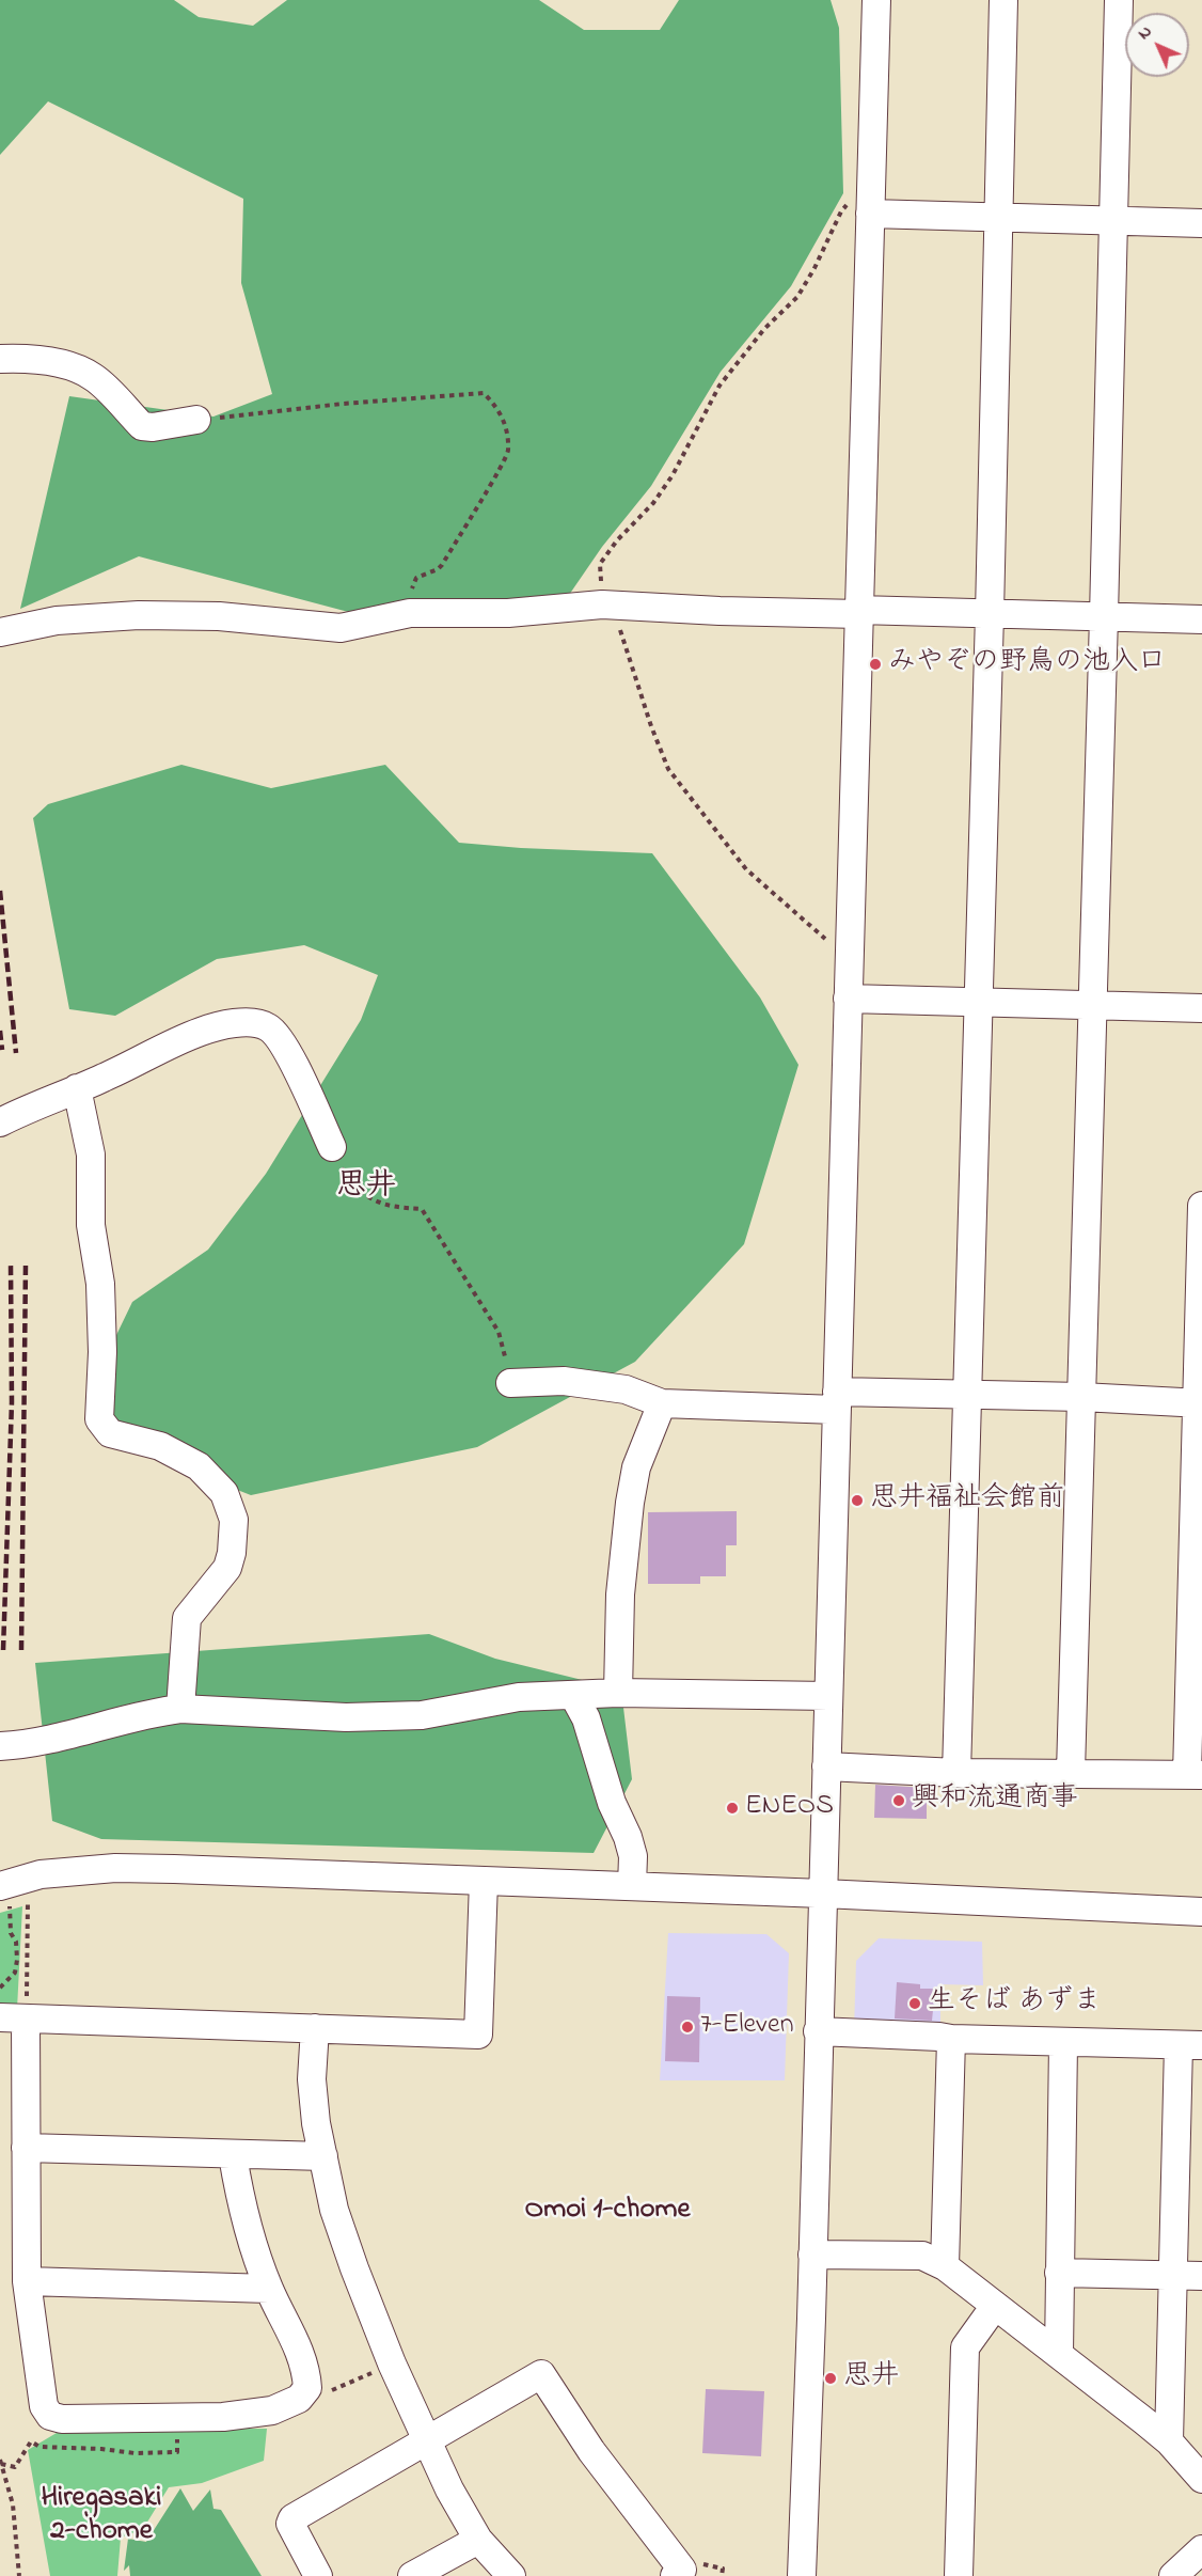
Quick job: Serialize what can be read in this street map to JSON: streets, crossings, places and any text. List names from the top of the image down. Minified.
{"districts":["思井","Omoi 1-chome","Hiregasaki 2-chome"],"places":["みやぞの野鳥の池入口","思井福祉会館前","興和流通商事","ENEOS","生そば あずま","7-Eleven","思井"],"north":"top left"}
